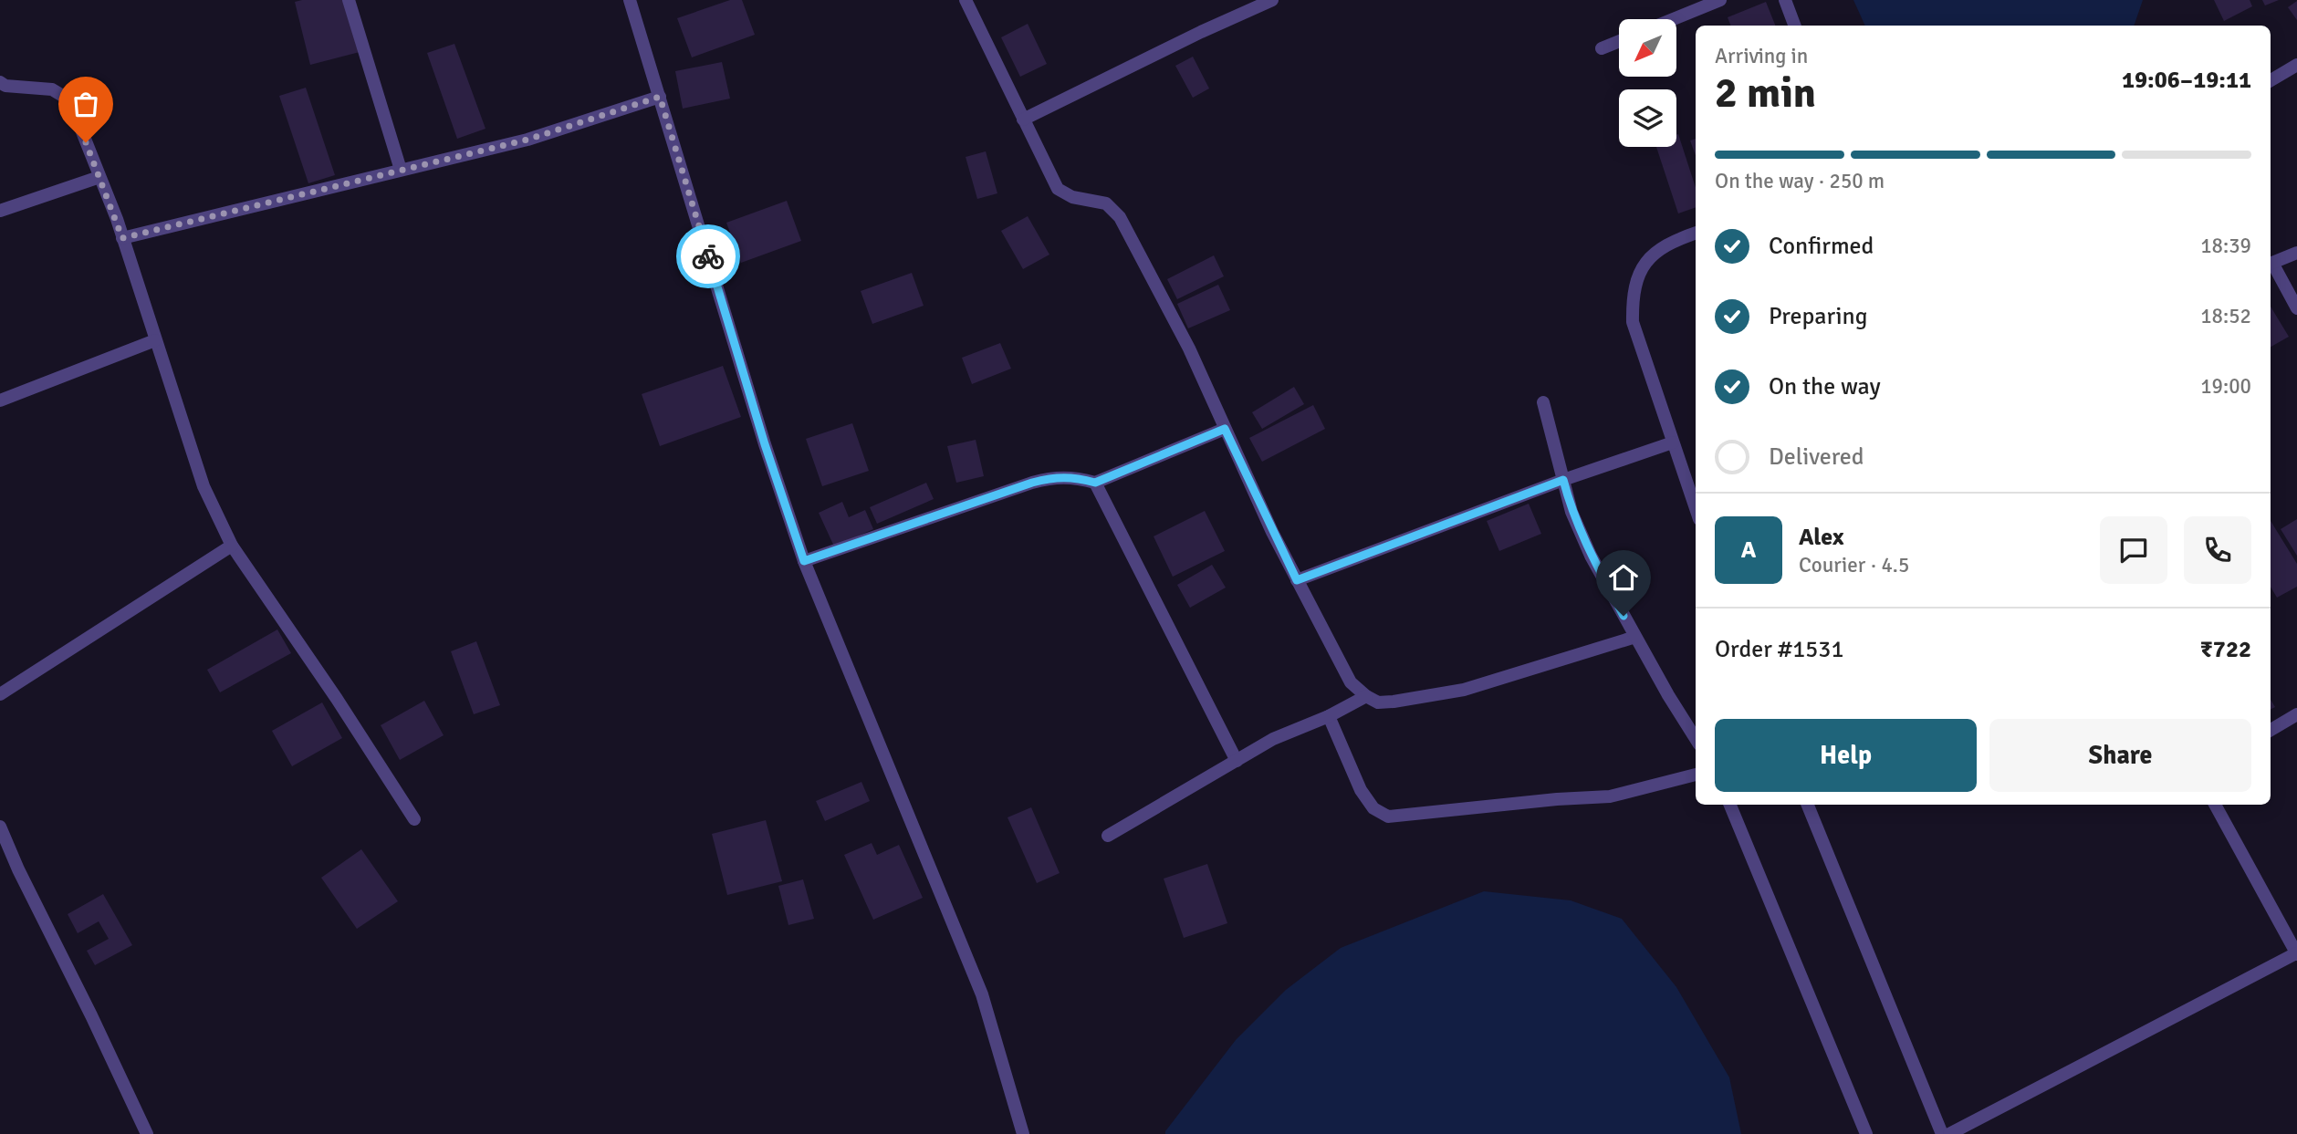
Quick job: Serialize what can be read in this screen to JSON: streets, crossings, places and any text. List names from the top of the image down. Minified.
{"north":"bottom left","page":{"heading":["2 min","Arriving in","19:06–19:11"],"panel":["Alex","Courier · 4.5","Order #1531","₹722"],"bar":"On the way · 250 m","list":[["Confirmed","18:39"],["Preparing","18:52"],["On the way","19:00"],"Delivered"],"round":"A","buttons":["Help","Share"]}}
